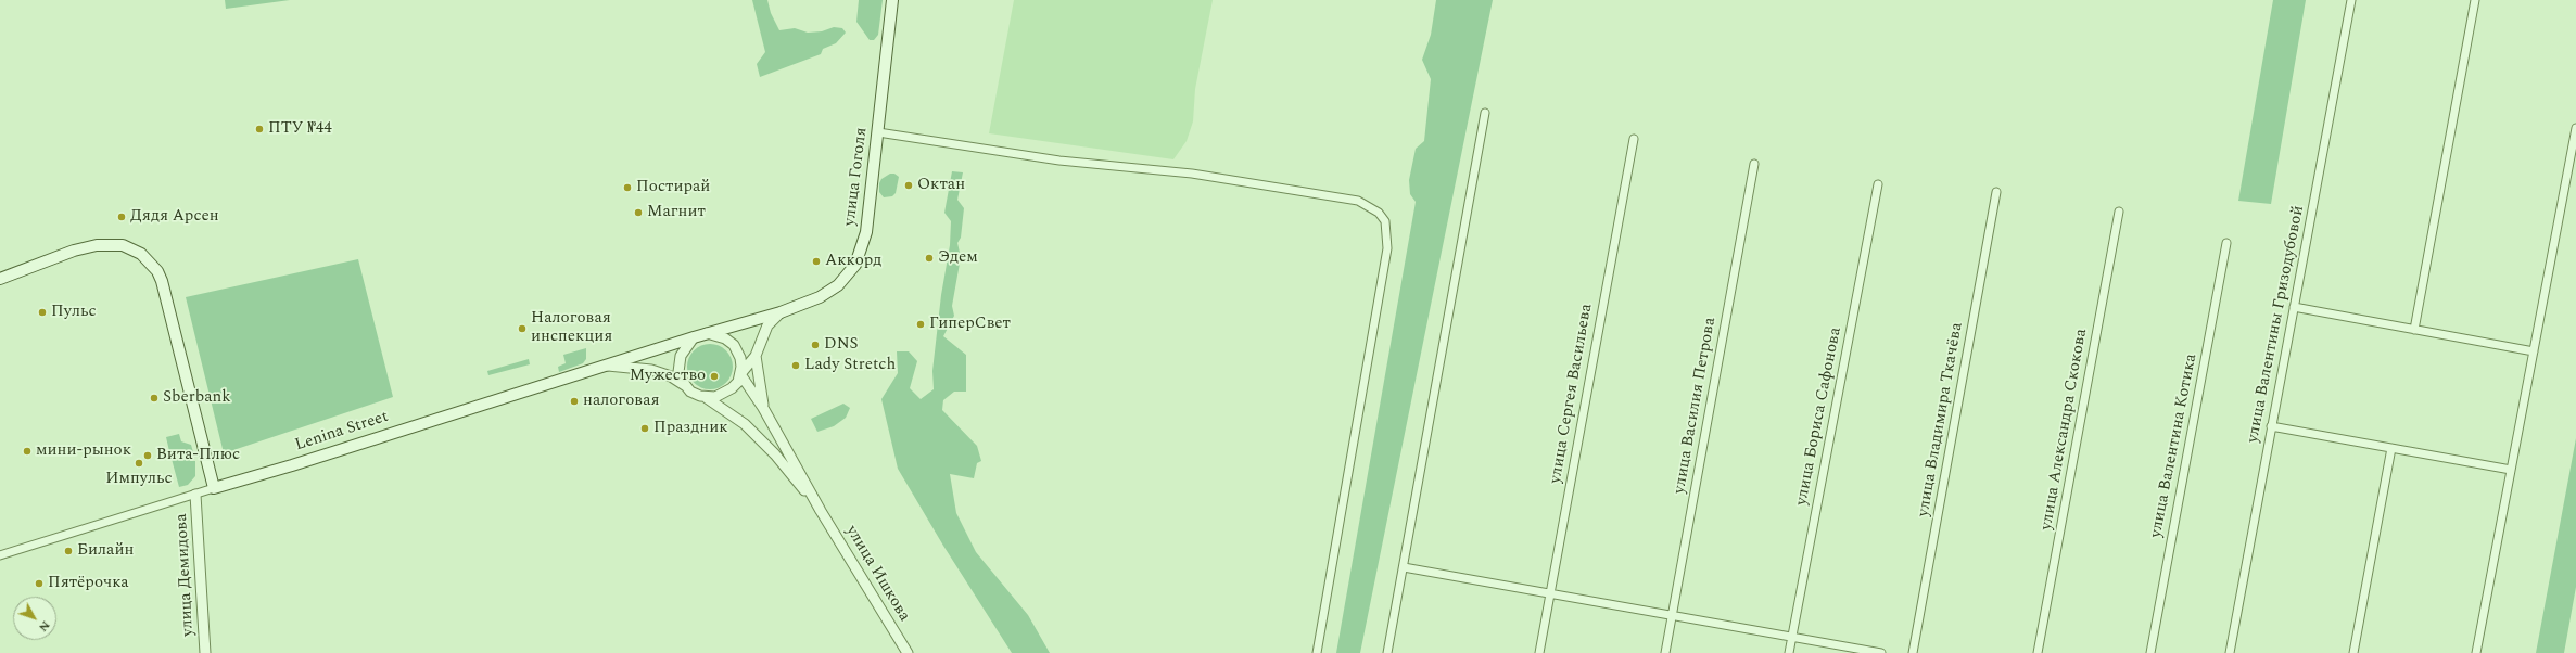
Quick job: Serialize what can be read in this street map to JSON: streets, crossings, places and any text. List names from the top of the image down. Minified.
{"streets":{"main road":["улица Гоголя","Lenina Street"],"street":["улица Валентины Гризодубовой","улица Сергея Васильева","улица Василия Петрова","улица Бориса Сафонова","улица Владимира Ткачёва","улица Александра Скокова","улица Валентина Котика","улица Ишкова","улица Демидова"]},"crossings":[["улица Гоголя","Lenina Street"],["улица Гоголя","улица Ишкова"],["Lenina Street","улица Ишкова"],["Lenina Street","улица Демидова"]],"places":["ПТУ №44","Октан","Постирай","Магнит","Дядя Арсен","Эдем","Аккорд","Пульс","ГиперСвет","Налоговая инспекция","DNS","Lady Stretch","Мужество","Sberbank","налоговая","Праздник","мини-рынок","Вита-Плюс","Импульс","Билайн","Пятёрочка"],"north":"bottom right"}
